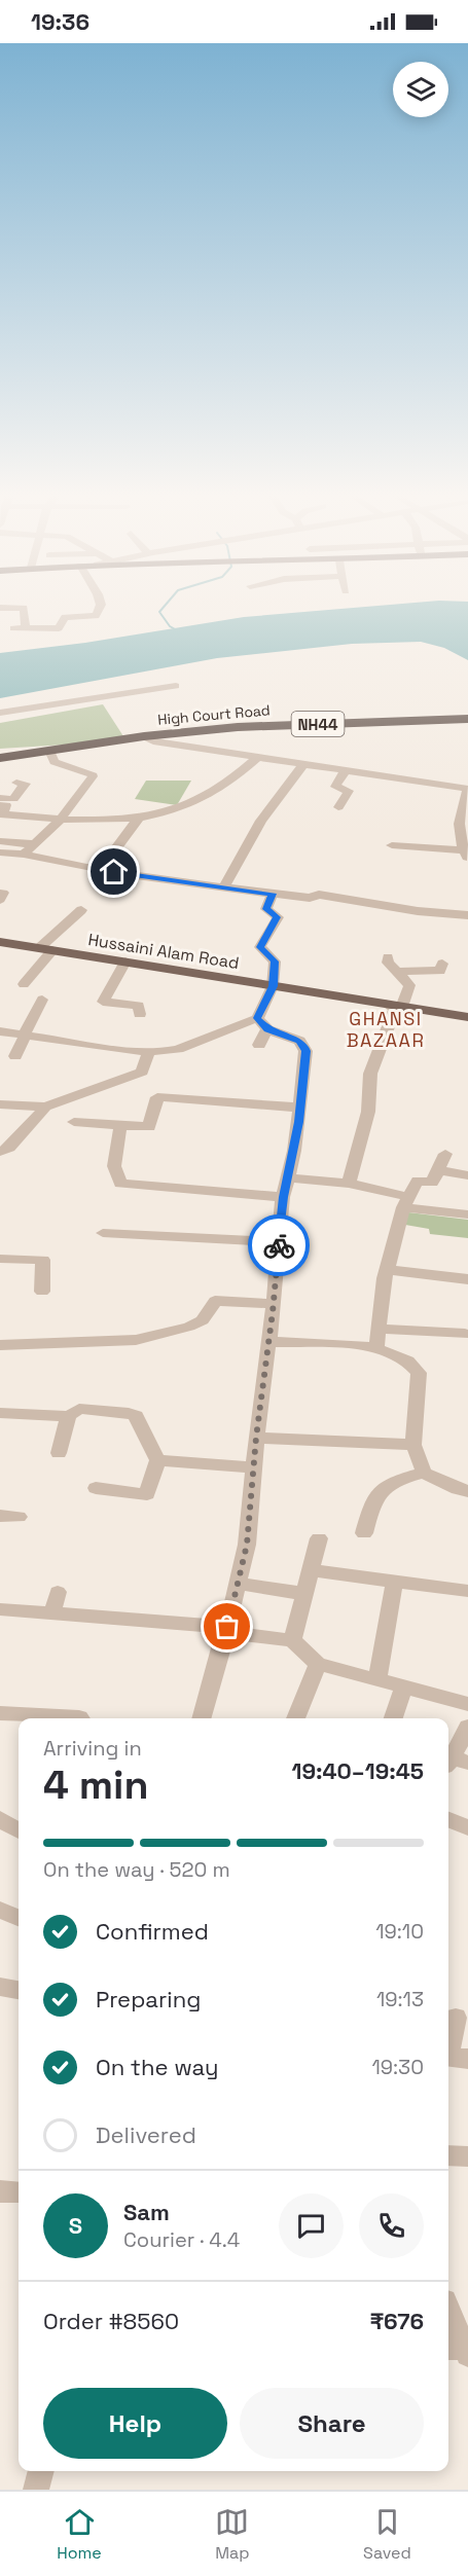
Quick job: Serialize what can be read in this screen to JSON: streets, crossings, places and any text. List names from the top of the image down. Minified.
{"streets":{"highway":["High Court Road","NH44"],"main road":["Hussaini Alam Road"]},"districts":["GHANSI BAZAAR"],"page":{"status":"19:36","heading":["4 min","Arriving in","19:40–19:45"],"panel":["Sam","Courier · 4.4","Order #8560","₹676"],"bar":"On the way · 520 m","list":[["Confirmed","19:10"],["Preparing","19:13"],["On the way","19:30"],"Delivered"],"round":"S","buttons":["Help","Share"],"tabs":["Home","Map","Saved"]}}
